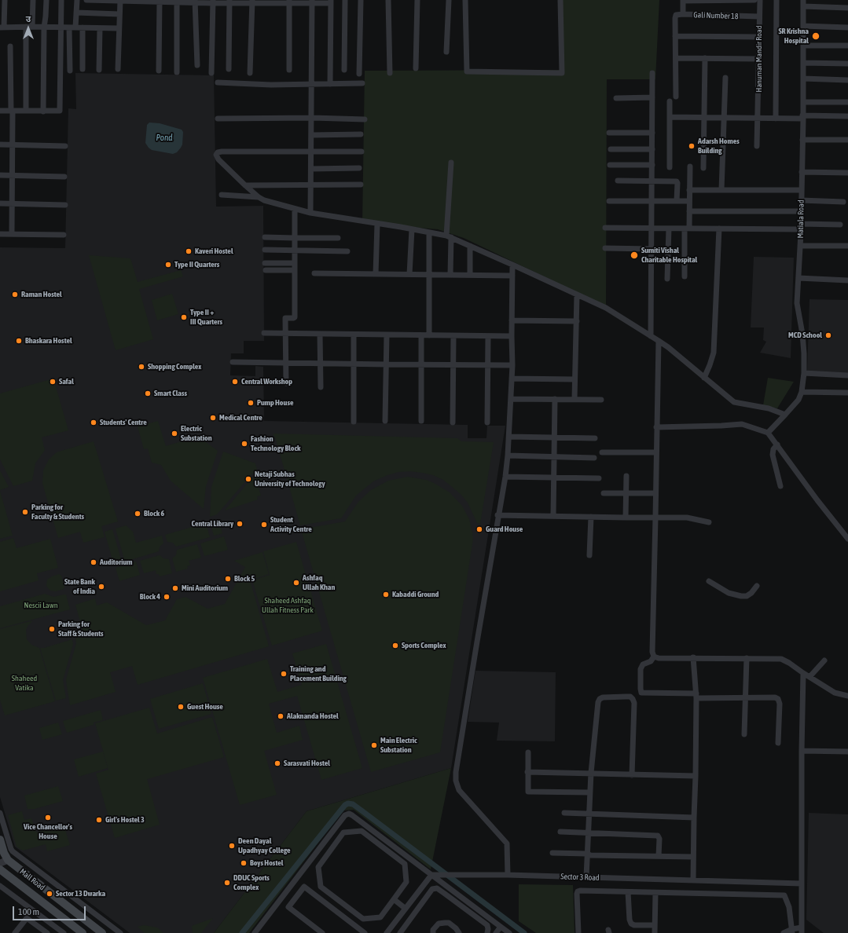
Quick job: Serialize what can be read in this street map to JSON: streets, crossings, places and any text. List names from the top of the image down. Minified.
{"streets":{"main road":["Mall Road"],"street":["Gali Number 18","Hanuman Mandir Road","Matiala Road","Sector 3 Road"]},"crossings":[["Gali Number 18","Hanuman Mandir Road"]],"water":["Pond"],"parks":["Shaheed Ashfaq Ullah Fitness Park","Nescii Lawn","Shaheed Vatika"],"places":["SR Krishna Hospital","Adarsh Homes Building","Kaveri Hostel","Sumiti Vishal Charitable Hospital","Type II Quarters","Raman Hostel","Type II + III Quarters","MCD School","Bhaskara Hostel","Shopping Complex","Safal","Central Workshop","Smart Class","Pump House","Medical Centre","Students' Centre","Electric Substation","Fashion Technology Block","Netaji Subhas University of Technology","Parking for Faculty & Students","Block 6","Central Library","Student Activity Centre","Guard House","Auditorium","Block 5","Ashfaq Ullah Khan","State Bank of India","Mini Auditorium","Kabaddi Ground","Block 4","Parking for Staff & Students","Sports Complex","Training and Placement Building","Guest House","Alaknanda Hostel","Main Electric Substation","Sarasvati Hostel","Vice Chancellor's House","Girl's Hostel 3","Deen Dayal Upadhyay College","Boys Hostel","DDUC Sports Complex","Sector 13 Dwarka"],"scale_bar":"100 m","north":"top"}
